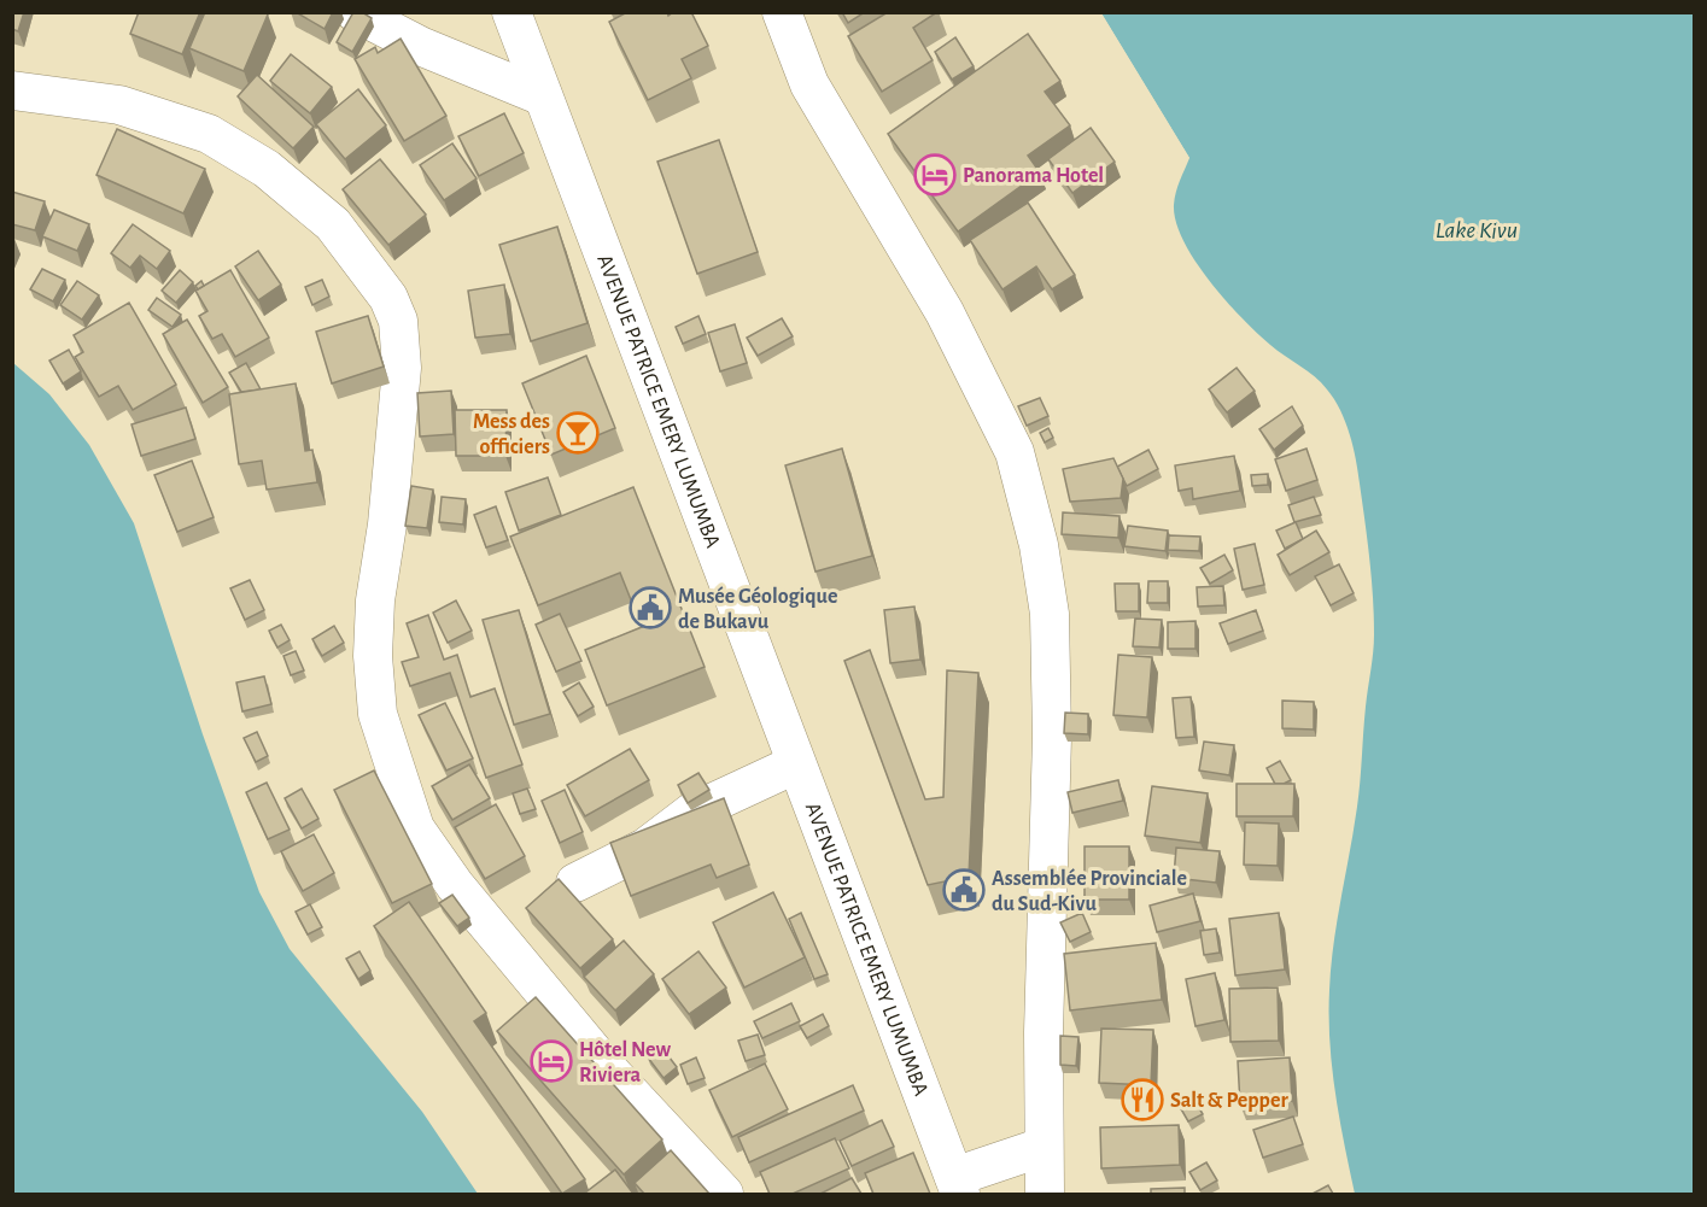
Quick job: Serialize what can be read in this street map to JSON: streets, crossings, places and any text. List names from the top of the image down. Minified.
{"streets":{"street":["AVENUE PATRICE EMERY LUMUMBA"]},"water":["Lake Kivu"],"places":{"hotel":["Panorama Hotel","Hôtel New Riviera"],"bar":["Mess des officiers"],"public building":["Musée Géologique de Bukavu","Assemblée Provinciale du Sud-Kivu"],"restaurant":["Salt & Pepper"]}}
